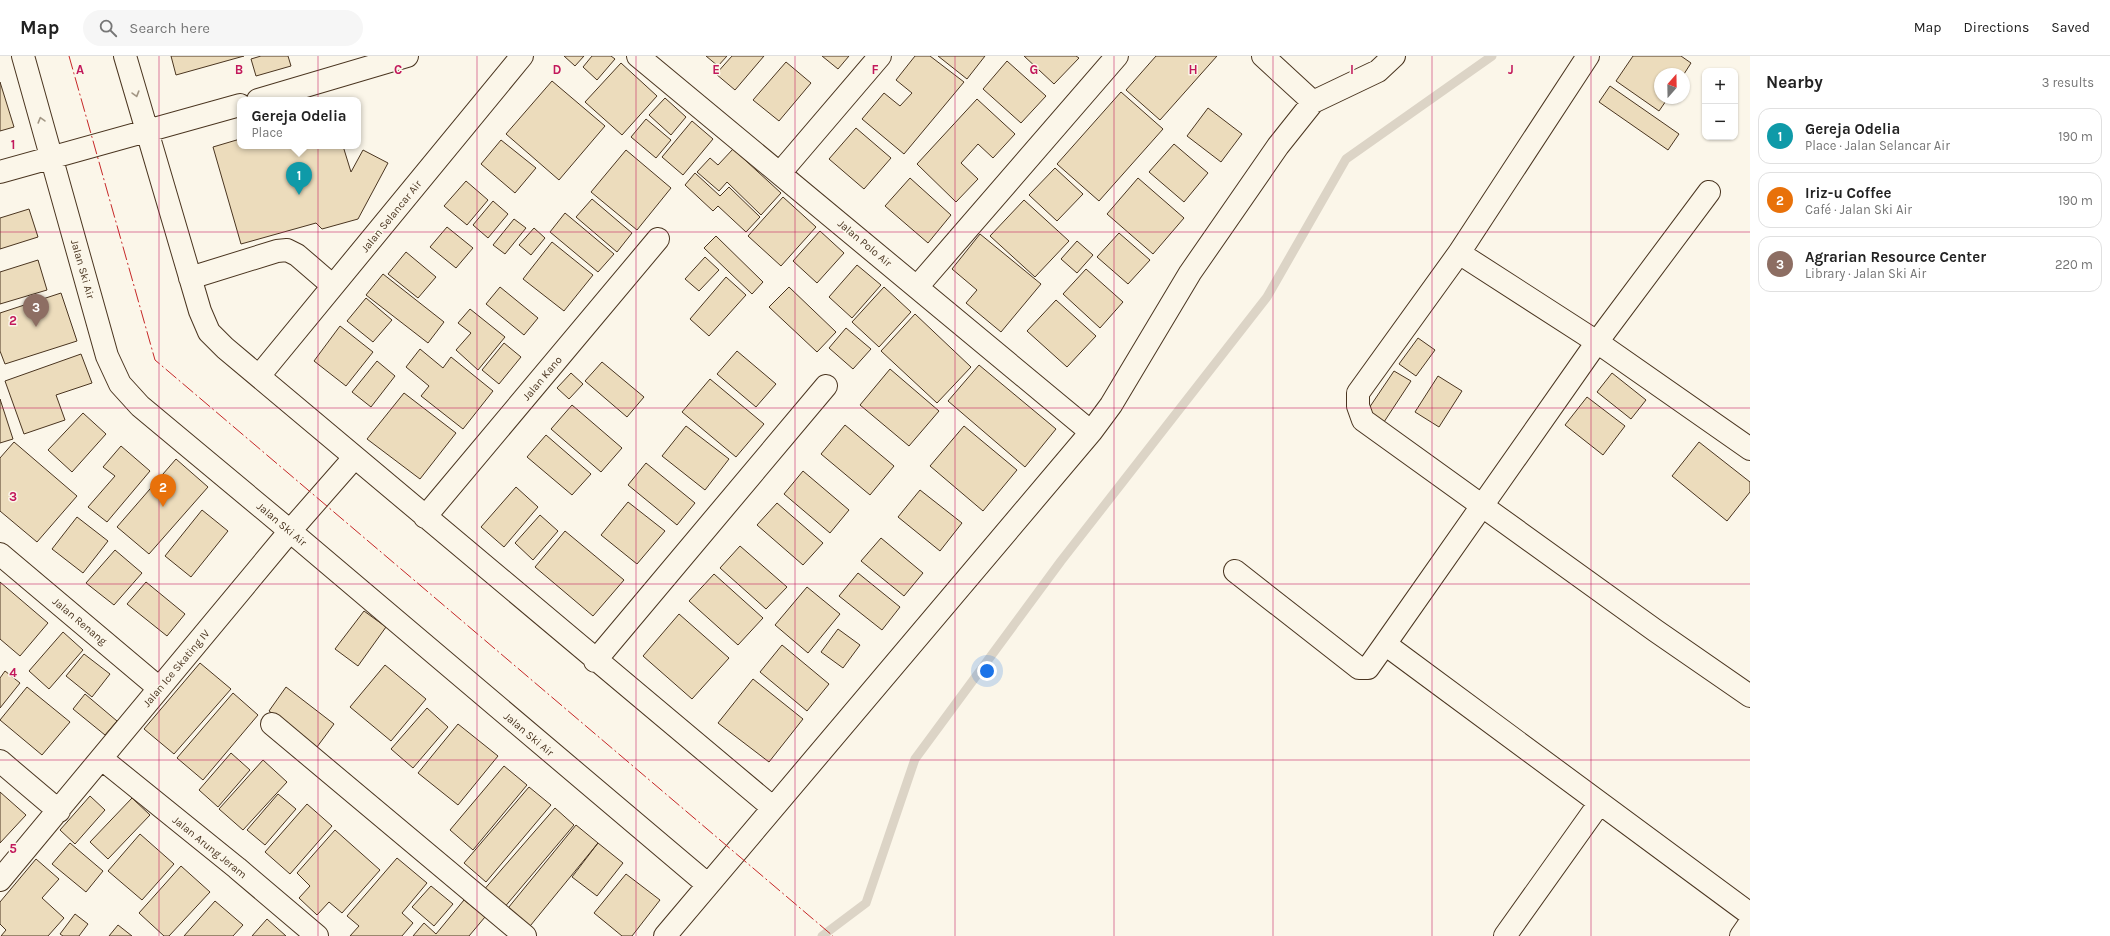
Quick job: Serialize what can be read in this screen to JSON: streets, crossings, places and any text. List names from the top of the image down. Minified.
{"streets":{"street":["Jalan Selancar Air","Jalan Polo Air","Jalan Ski Air","Jalan Kano","Jalan Renang","Jalan Ice Skating IV","Jalan Arung Jeram"]},"crossings":[["Jalan Ski Air","Jalan Ice Skating IV"],["Jalan Renang","Jalan Ice Skating IV"],["Jalan Ice Skating IV","Jalan Arung Jeram"]],"north":"top","page":{"header":"Map","search":"Search here","nav":["Map","Directions","Saved"],"heading":["Nearby","3 results"],"map_buttons":["+","−"],"popup":["Gereja Odelia","Place"],"list":[{"mark":"1","name":"Gereja Odelia","note":"Place · Jalan Selancar Air","value":"190 m"},{"mark":"2","name":"Iriz-u Coffee","note":"Café · Jalan Ski Air","value":"190 m"},{"mark":"3","name":"Agrarian Resource Center","note":"Library · Jalan Ski Air","value":"220 m"}],"pins":["1","3","2"]},"grid":{"columns":["A","B","C","D","E","F","G","H","I","J"],"rows":["1","2","3","4","5"]}}
